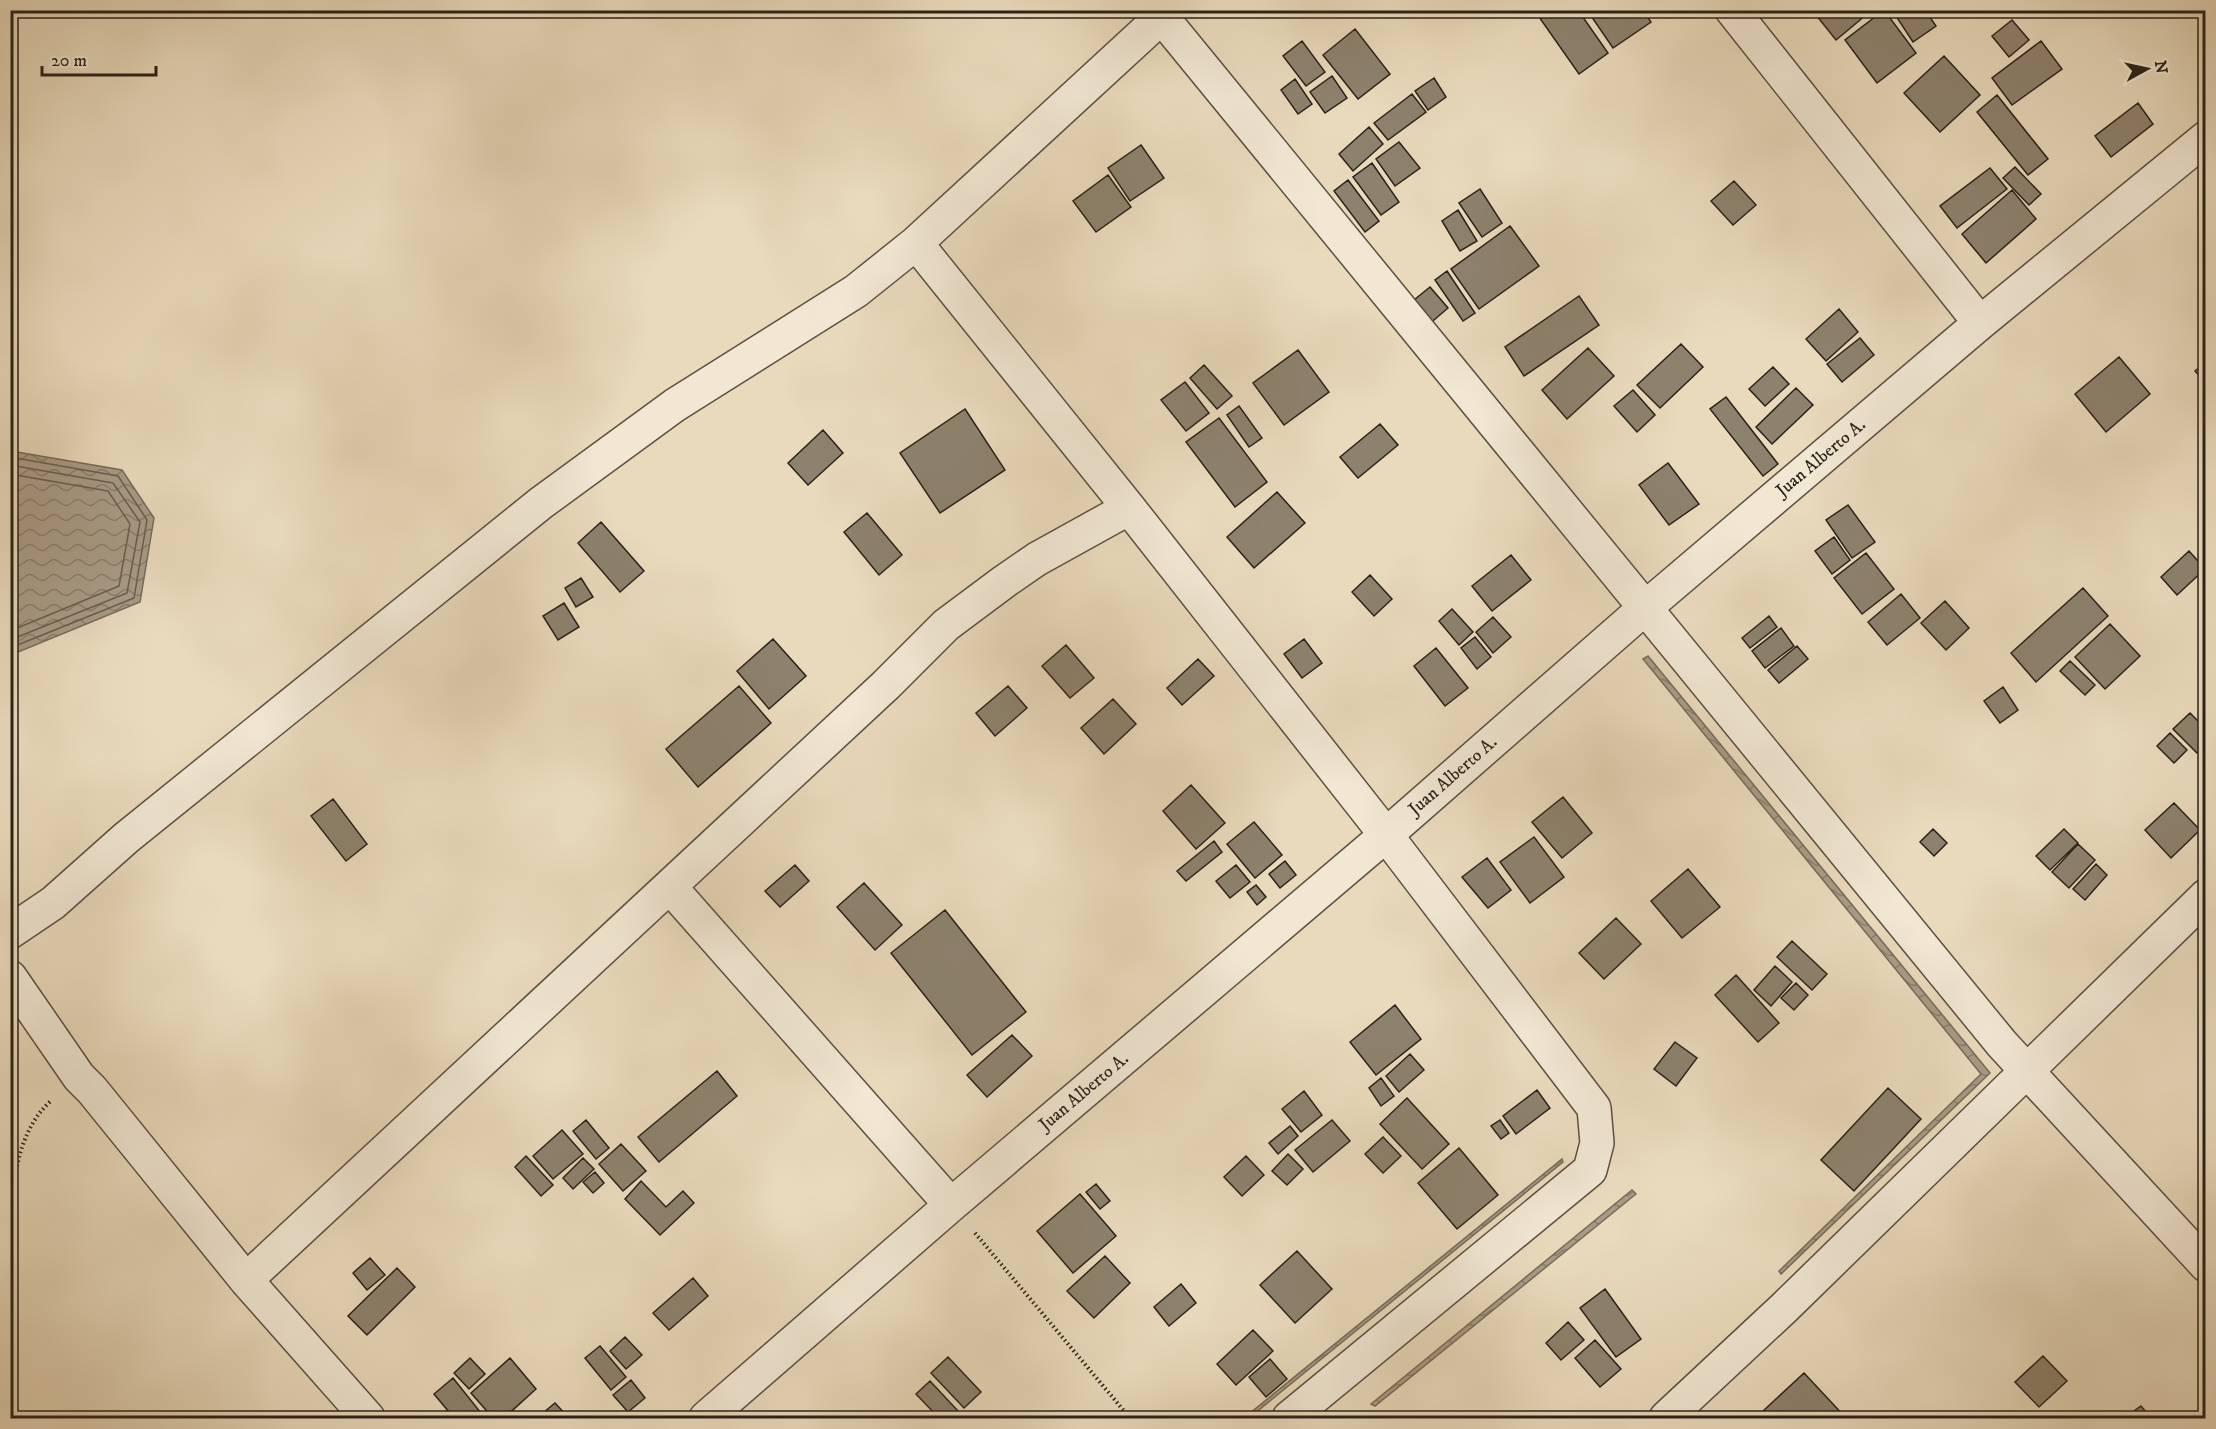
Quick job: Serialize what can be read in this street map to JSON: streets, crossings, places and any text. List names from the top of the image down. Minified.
{"streets":{"street":["Juan Alberto A."]},"scale_bar":"20 m","north":"right"}
